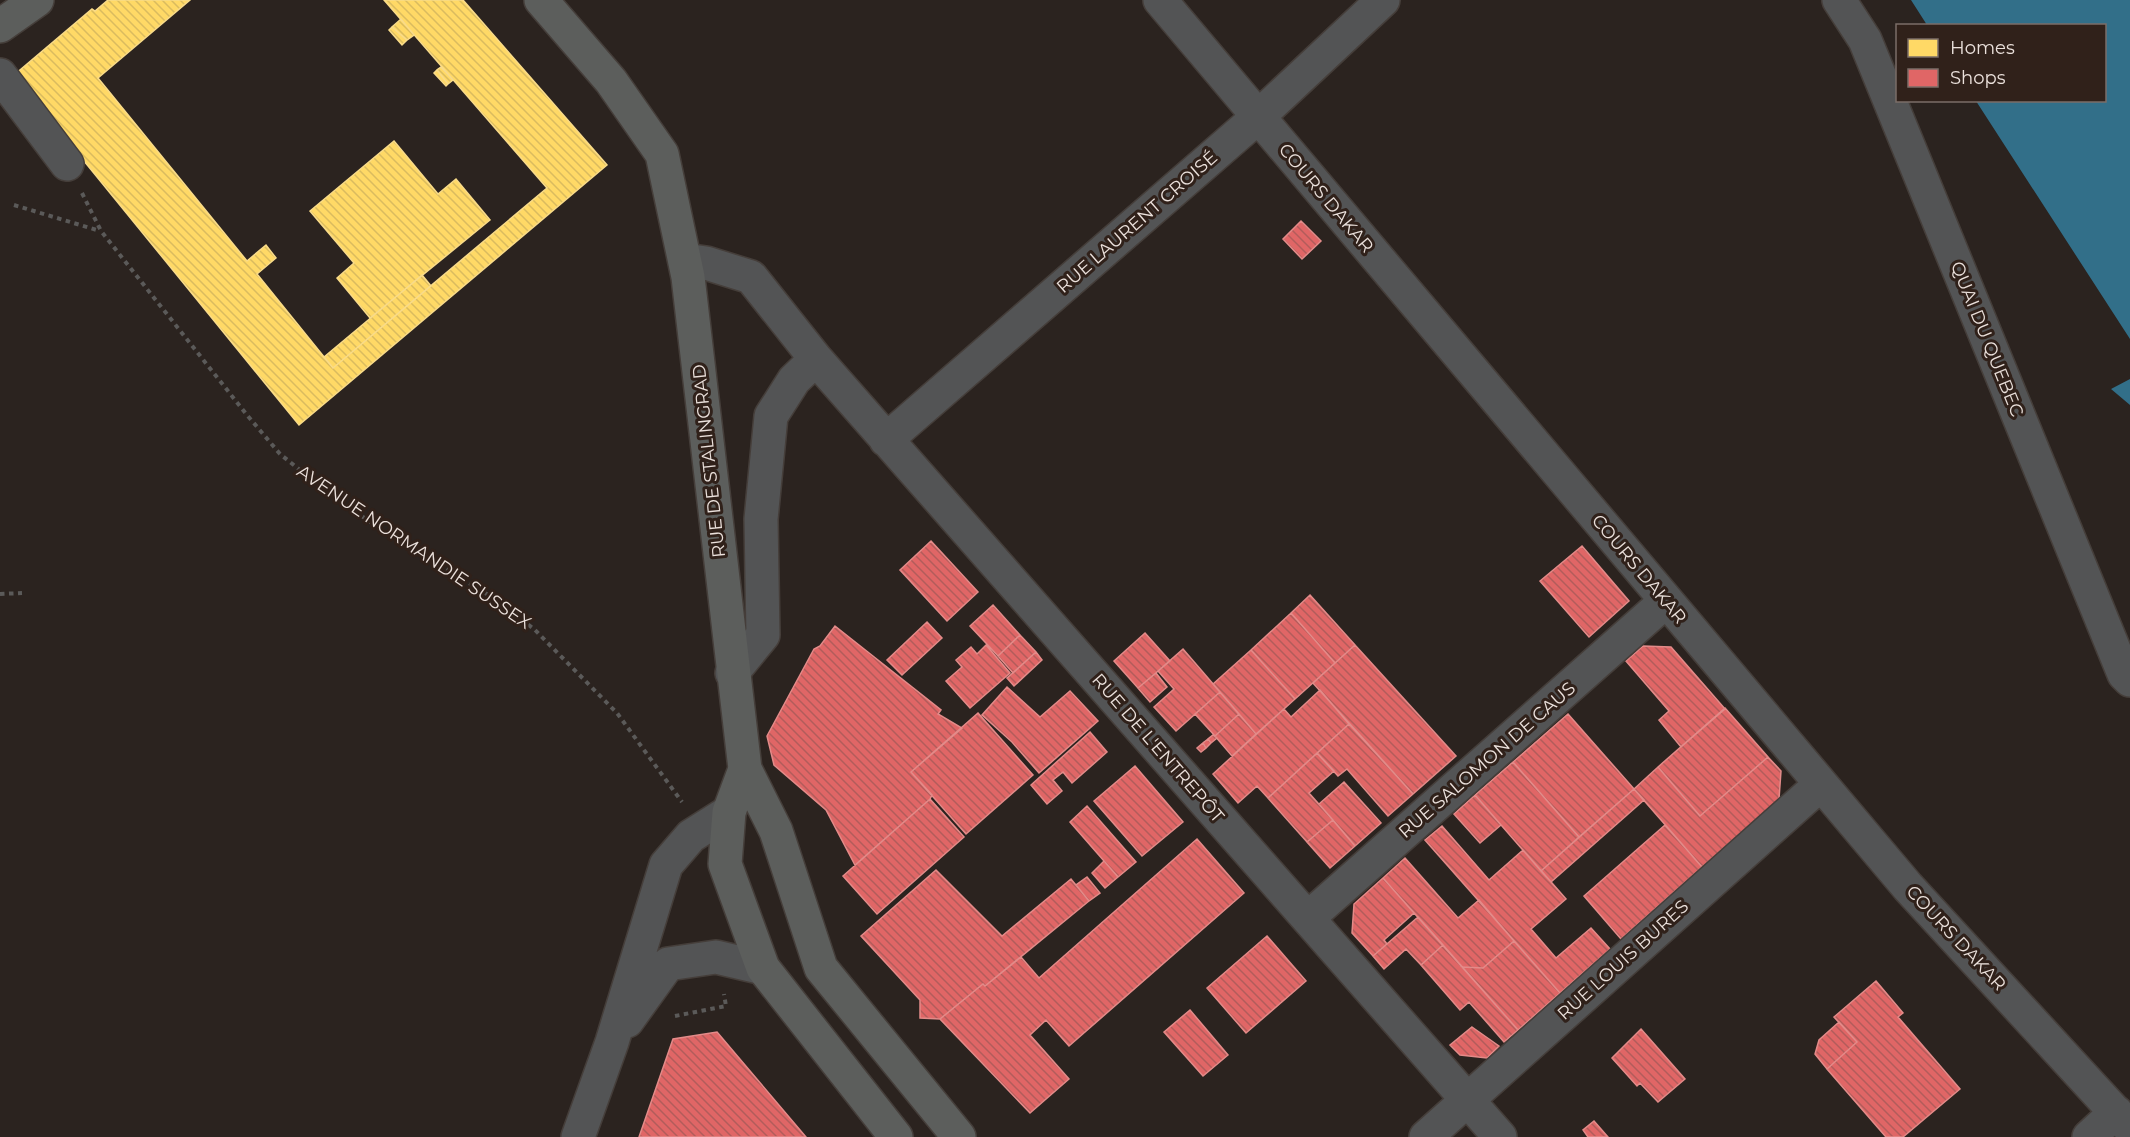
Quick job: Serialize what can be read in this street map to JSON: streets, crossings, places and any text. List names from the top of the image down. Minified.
{"streets":{"main road":["RUE DE STALINGRAD"],"street":["COURS DAKAR","RUE LAURENT CROISÉ","QUAI DU QUEBEC","RUE DE L'ENTREPÔT","RUE SALOMON DE CAUS","RUE LOUIS BURES"],"path":["AVENUE NORMANDIE SUSSEX"]},"crossings":[["COURS DAKAR","RUE LAURENT CROISÉ"],["COURS DAKAR","RUE SALOMON DE CAUS"],["COURS DAKAR","RUE LOUIS BURES"],["RUE LAURENT CROISÉ","RUE DE L'ENTREPÔT"],["RUE DE STALINGRAD","RUE DE L'ENTREPÔT"],["RUE DE L'ENTREPÔT","RUE SALOMON DE CAUS"],["RUE DE L'ENTREPÔT","RUE LOUIS BURES"]],"legend":["Homes","Shops"]}
